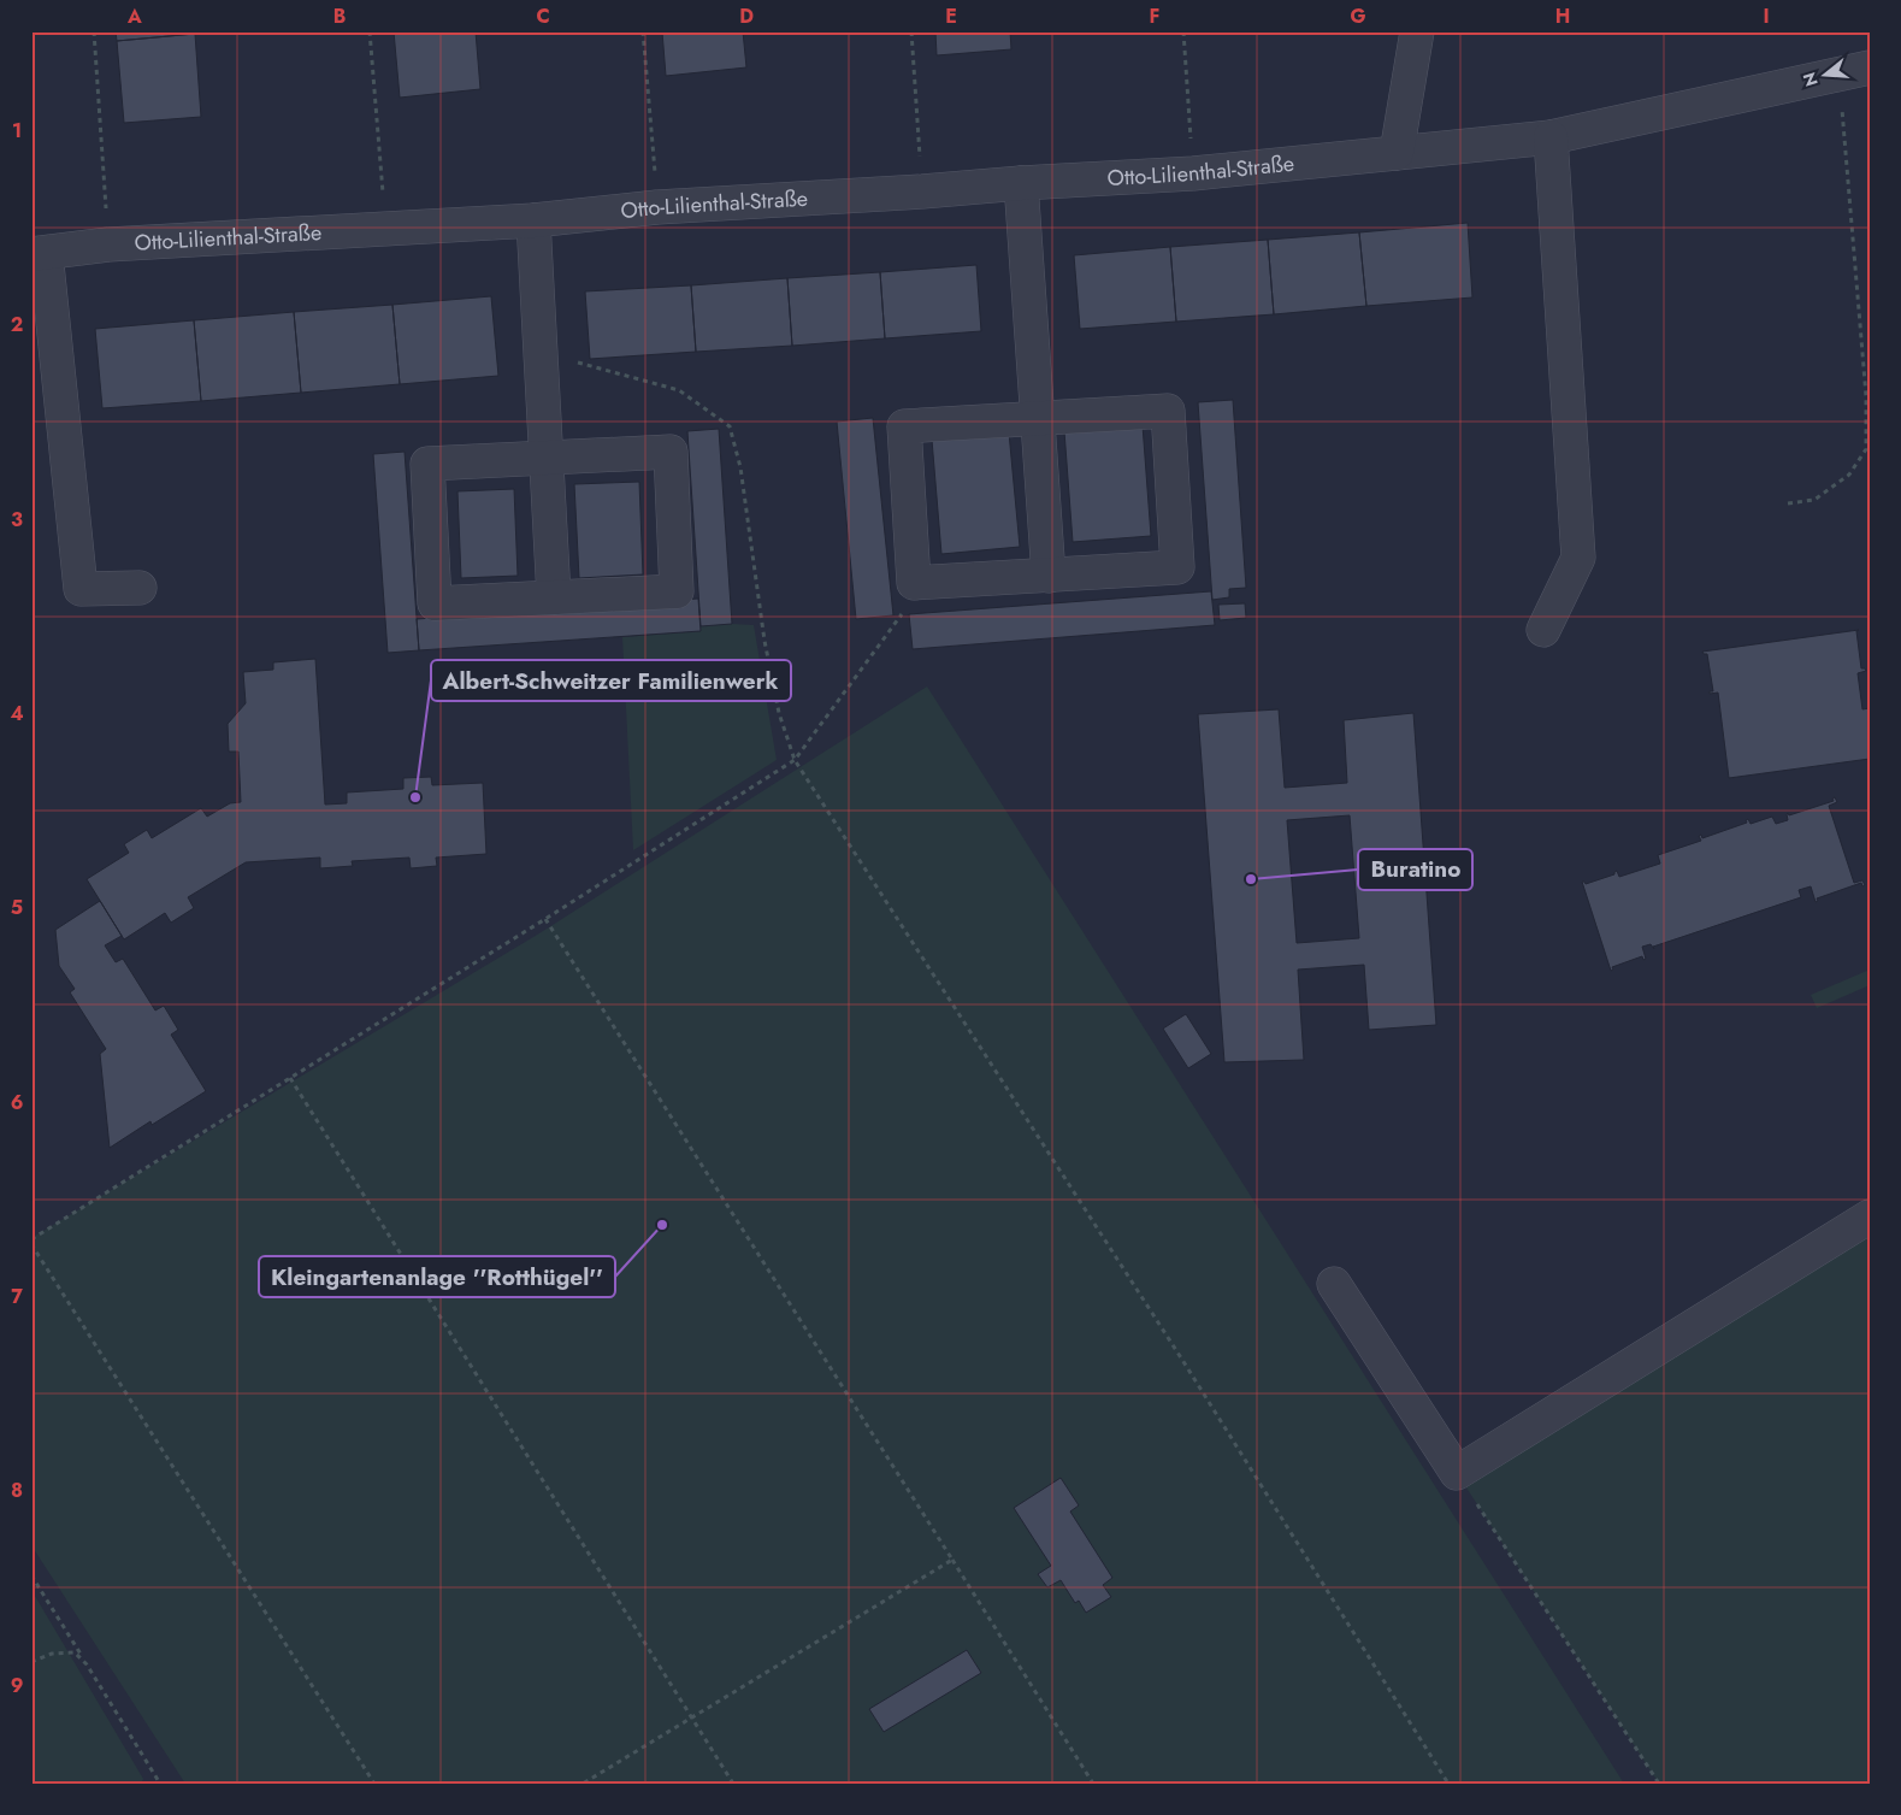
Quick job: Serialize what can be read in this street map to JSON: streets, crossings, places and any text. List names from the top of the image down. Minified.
{"streets":{"street":["Otto-Lilienthal-Straße"]},"places":["Albert-Schweitzer Familienwerk","Buratino","Kleingartenanlage ''Rotthügel''"],"north":"left","grid":{"columns":["A","B","C","D","E","F","G","H","I"],"rows":["1","2","3","4","5","6","7","8","9"]}}
